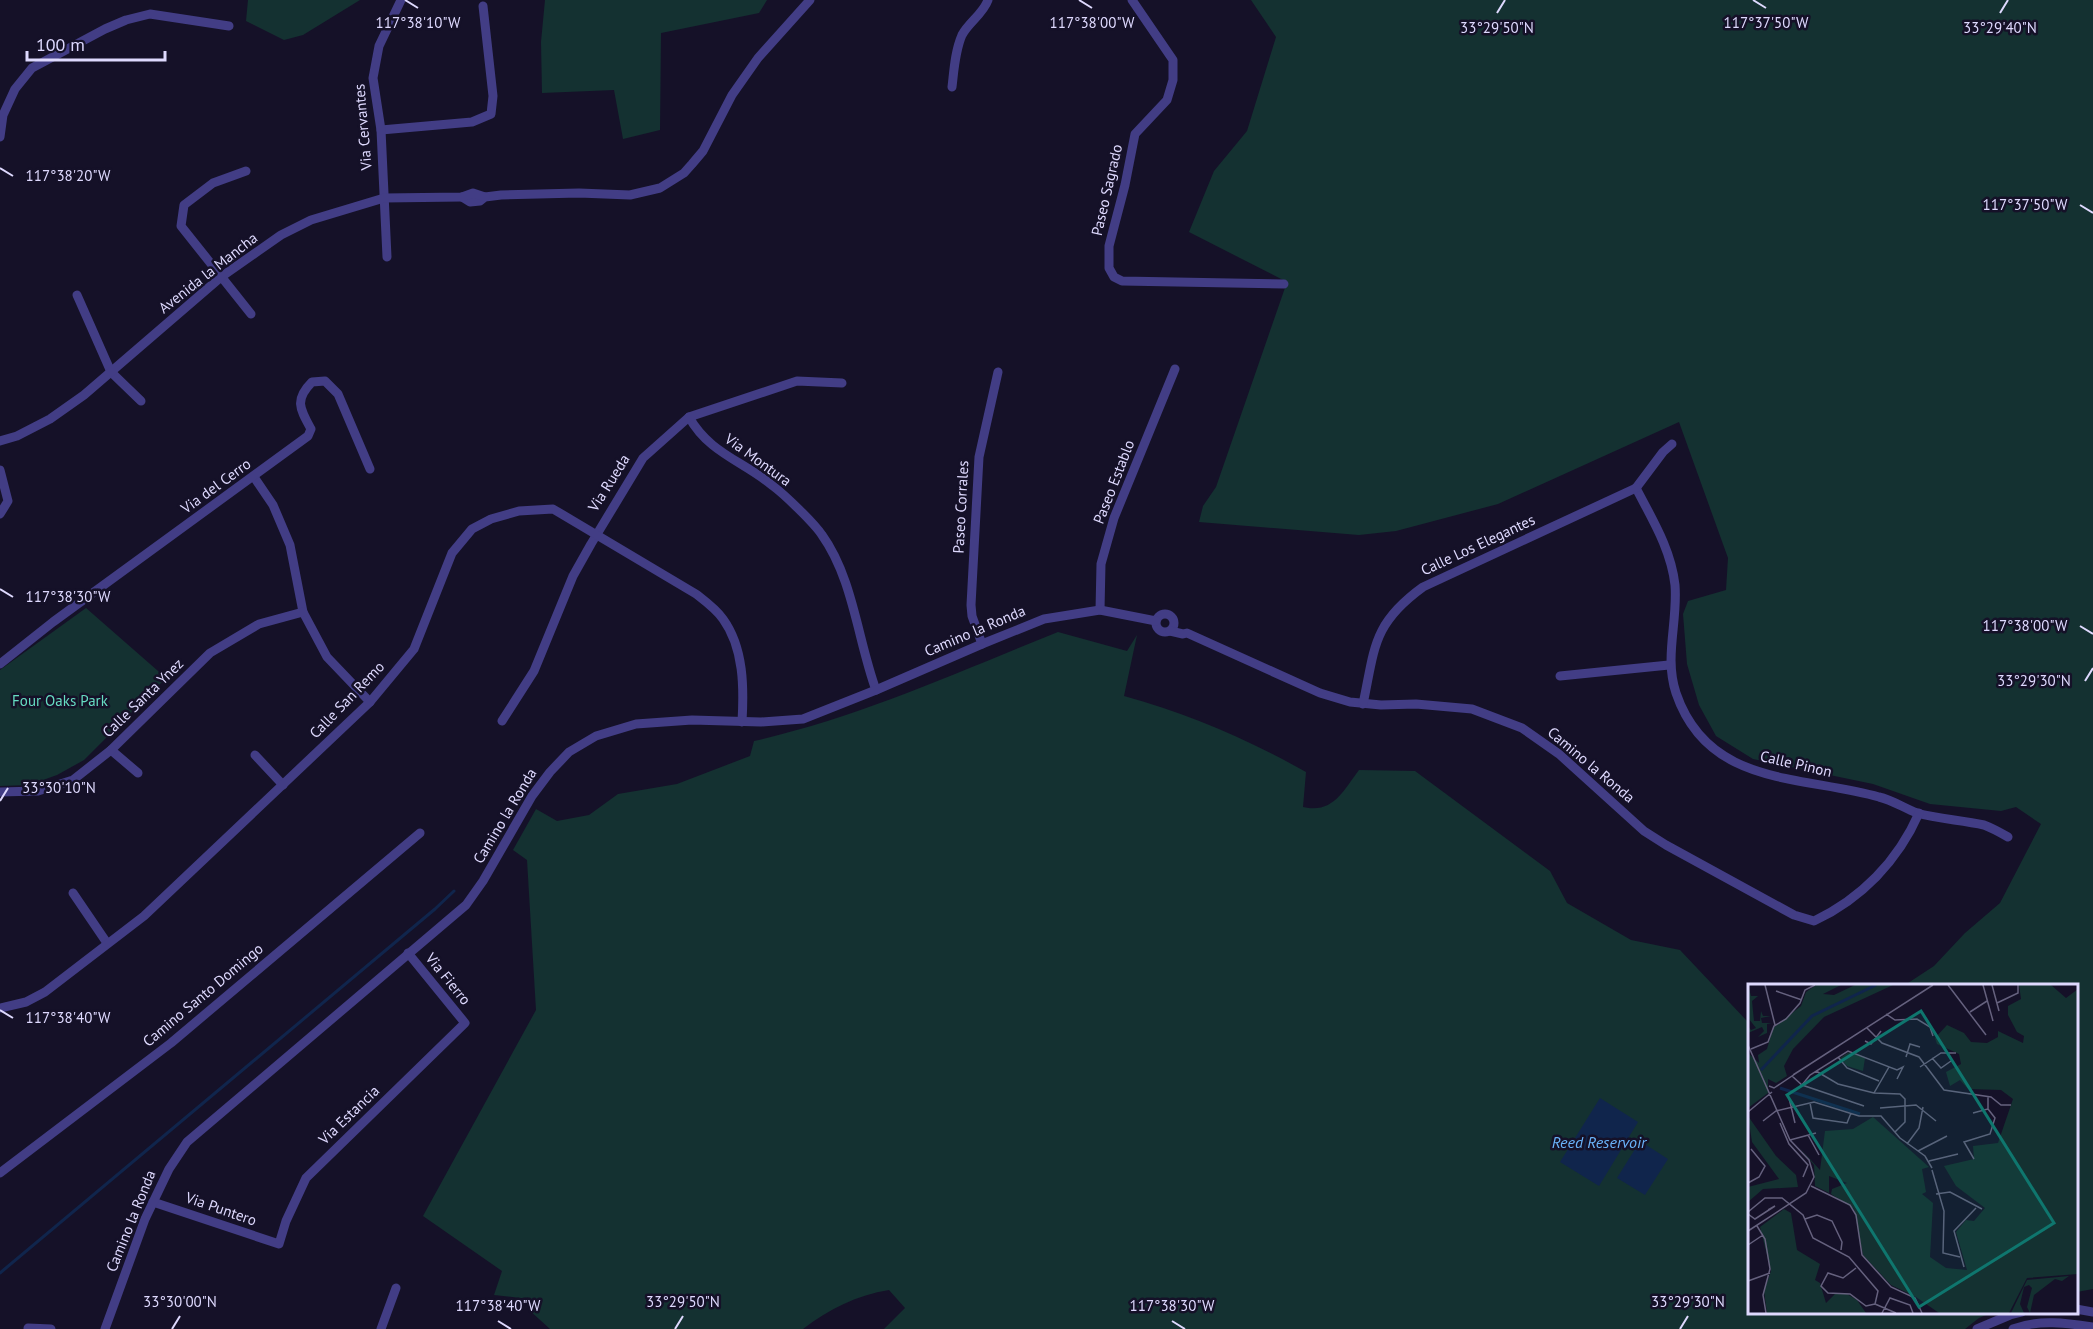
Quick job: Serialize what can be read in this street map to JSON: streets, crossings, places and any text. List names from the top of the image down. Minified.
{"streets":{"street":["Via Cervantes","Paseo Sagrado","Avenida la Mancha","Via Montura","Paseo Establo","Via Rueda","Via del Cerro","Paseo Corrales","Calle Los Elegantes","Camino la Ronda","Calle Santa Ynez","Calle San Remo","Calle Pinon","Via Fierro","Camino Santo Domingo","Via Estancia","Via Puntero"]},"crossings":[["Via Cervantes","Avenida la Mancha"],["Via Montura","Via Rueda"],["Via Montura","Camino la Ronda"],["Paseo Establo","Camino la Ronda"],["Via Rueda","Calle San Remo"],["Paseo Corrales","Camino la Ronda"],["Calle Los Elegantes","Camino la Ronda"],["Calle Los Elegantes","Calle Pinon"],["Camino la Ronda","Calle San Remo"],["Camino la Ronda","Calle Pinon"],["Camino la Ronda","Via Fierro"],["Camino la Ronda","Via Puntero"],["Via Fierro","Via Estancia"],["Via Estancia","Via Puntero"]],"water":["Reed Reservoir"],"parks":["Four Oaks Park"],"scale_bar":"100 m","coordinates":["117°38'10\"W","117°38'00\"W","117°37'50\"W","33°29'50\"N","33°29'40\"N","117°38'20\"W","117°38'30\"W","33°29'30\"N","33°30'10\"N","117°38'40\"W","33°30'00\"N"]}
